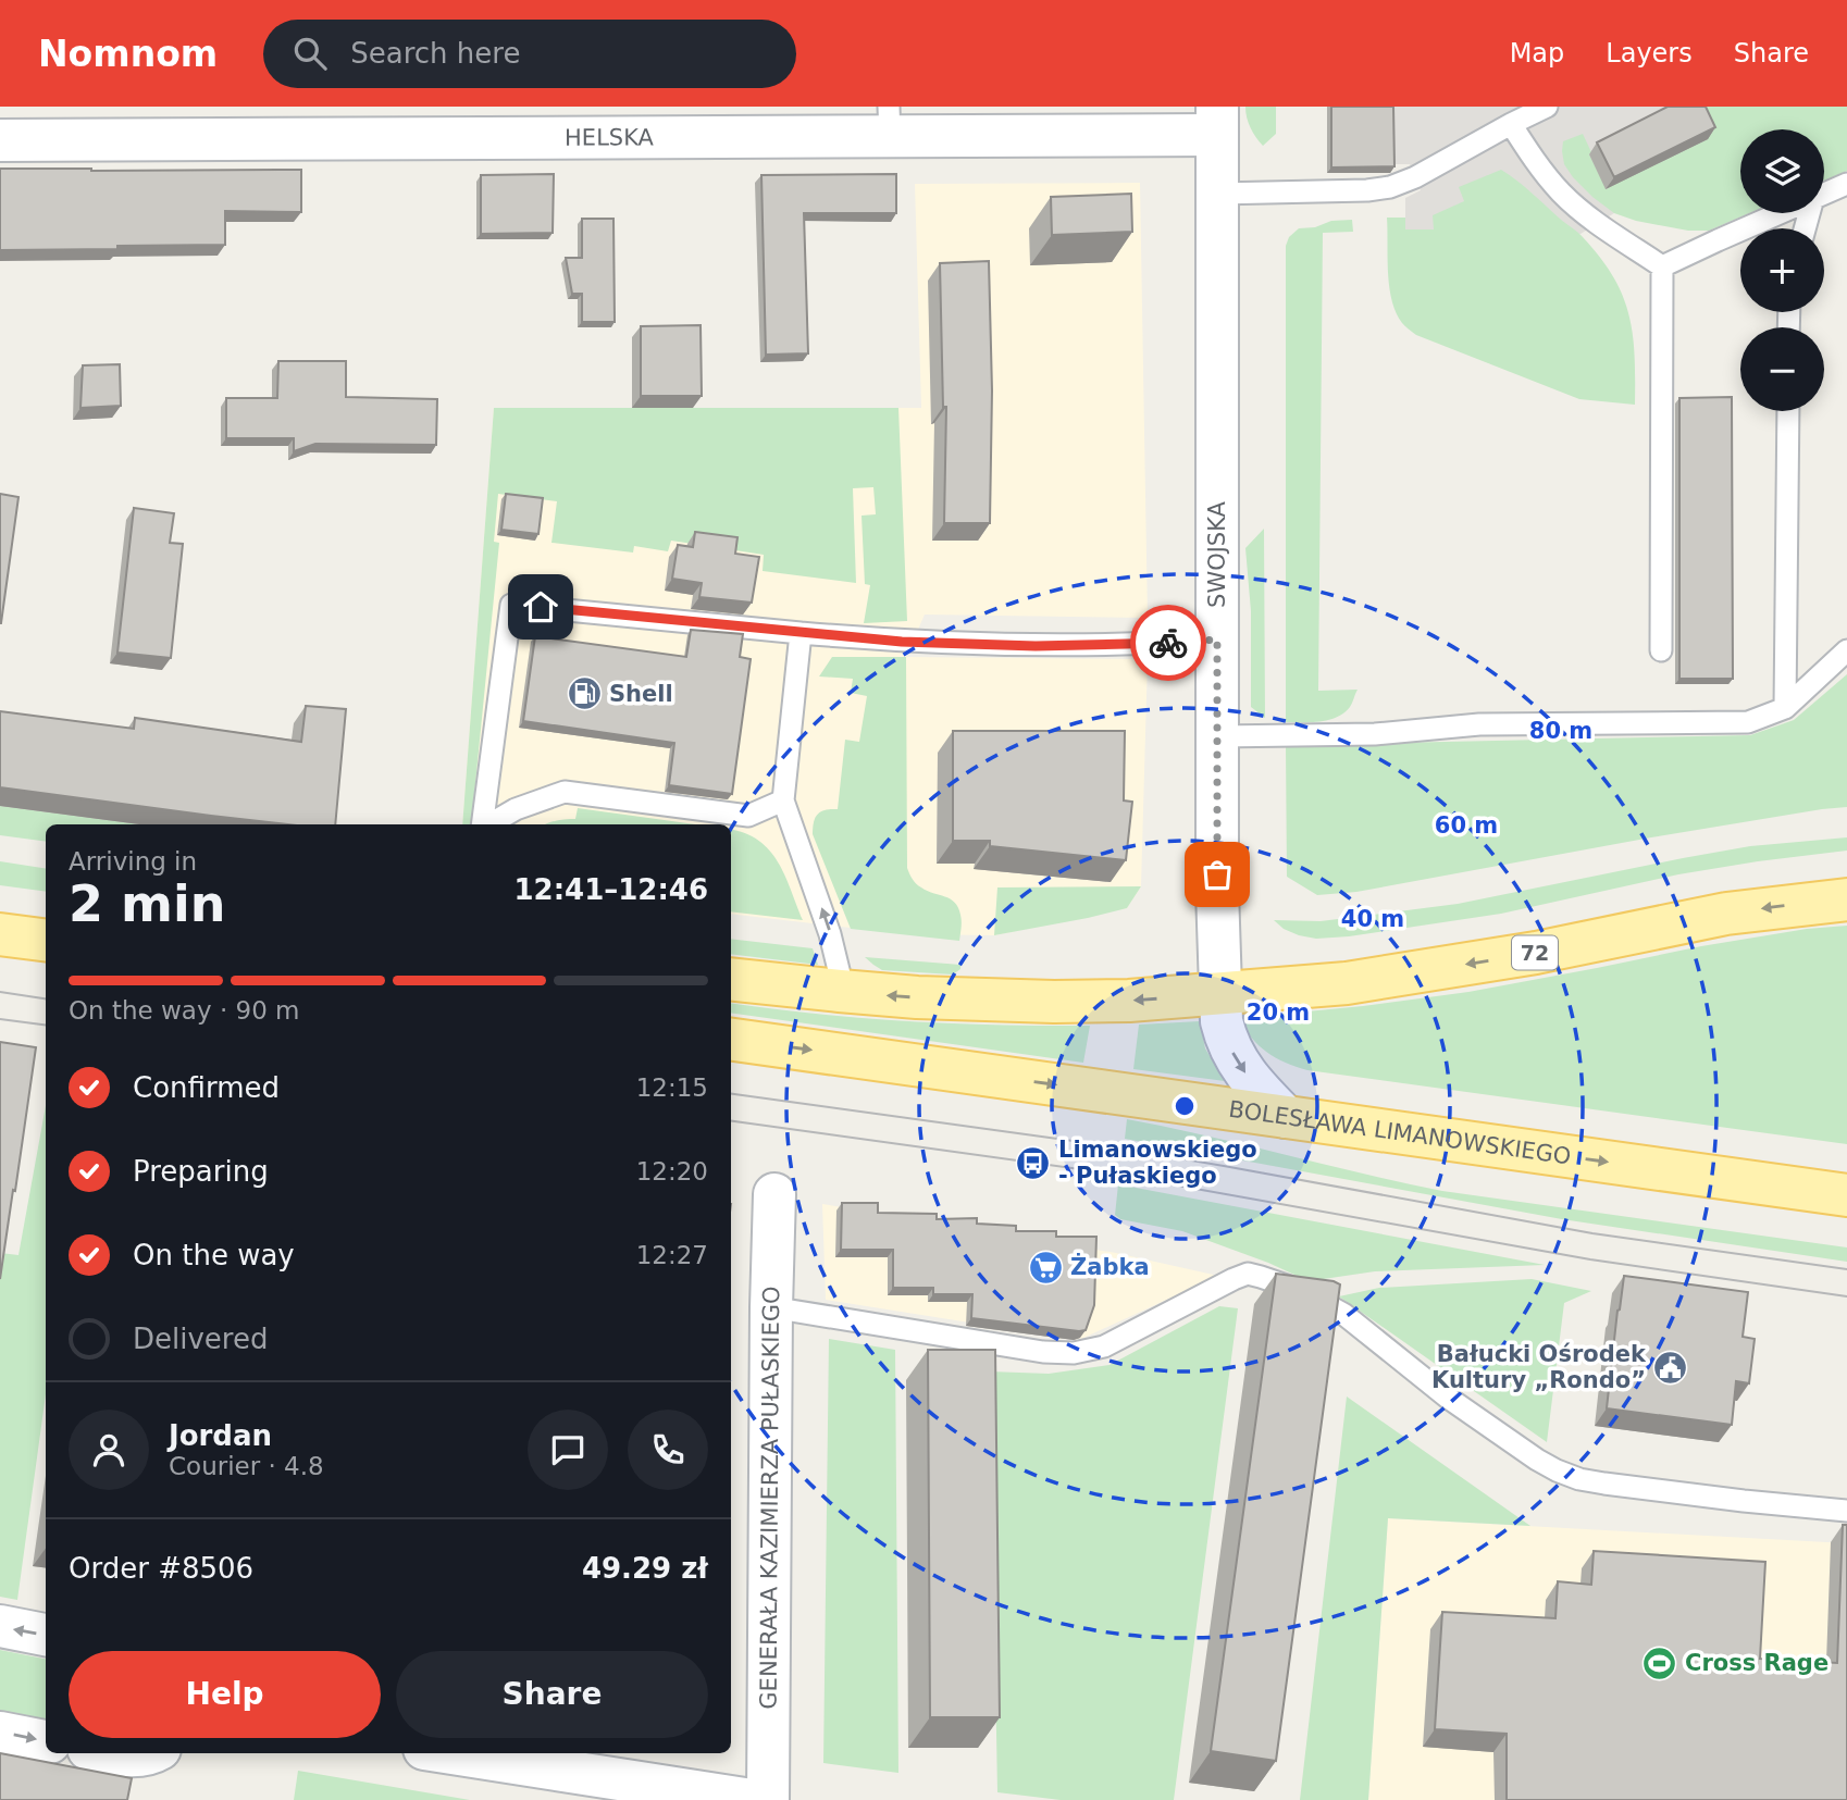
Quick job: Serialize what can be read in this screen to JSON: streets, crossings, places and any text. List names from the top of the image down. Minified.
{"streets":{"main road":["72","BOLESŁAWA LIMANOWSKIEGO"],"street":["HELSKA","SWOJSKA","GENERAŁA KAZIMIERZA PUŁASKIEGO"]},"crossings":[["HELSKA","SWOJSKA"],["SWOJSKA","72"],["SWOJSKA","BOLESŁAWA LIMANOWSKIEGO"]],"places":{"fuel station":["Shell"],"bus stop":["Limanowskiego - Pułaskiego"],"supermarket":["Żabka"],"public building":["Bałucki Ośrodek Kultury „Rondo”"],"sports":["Cross Rage"]},"page":{"header":"Nomnom","search":"Search here","nav":["Map","Layers","Share"],"map_buttons":["+","−"],"heading":["2 min","Arriving in","12:41–12:46"],"panel":["Jordan","Courier · 4.8","Order #8506","49.29 zł"],"bar":"On the way · 90 m","list":[["Confirmed","12:15"],["Preparing","12:20"],["On the way","12:27"],"Delivered"],"buttons":["Help","Share"]},"rings":["80 m","60 m","40 m","20 m"]}
